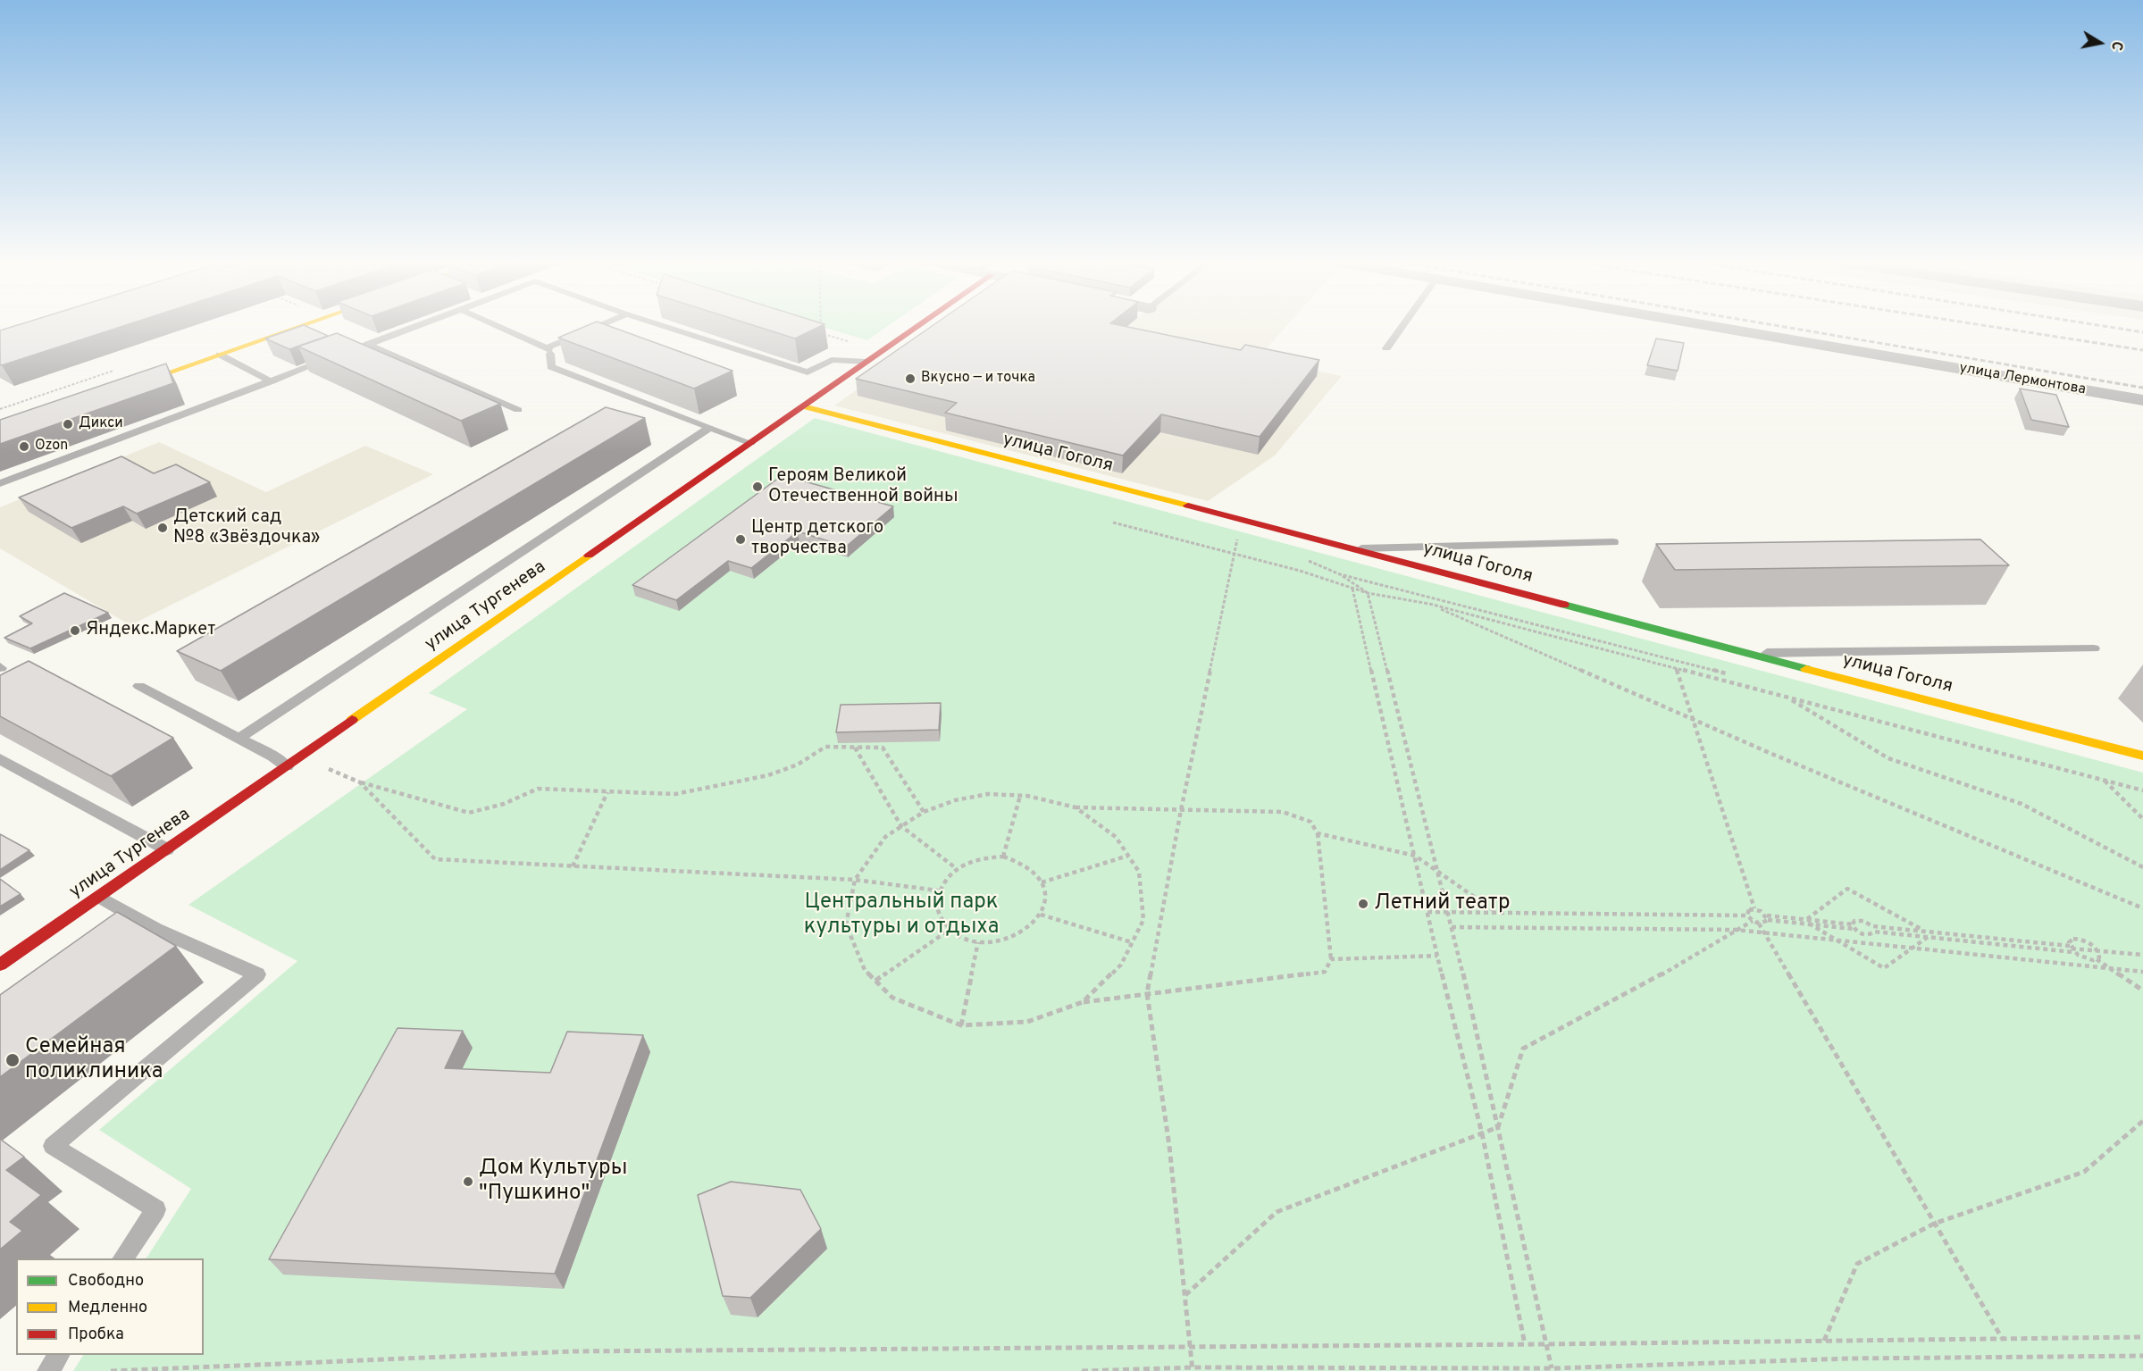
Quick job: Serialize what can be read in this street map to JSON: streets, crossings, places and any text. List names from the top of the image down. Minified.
{"streets":{"street":["улица Лермонтова","улица Гоголя","улица Тургенева"]},"crossings":[["улица Гоголя","улица Тургенева"]],"parks":["Центральный парк культуры и отдыха"],"places":["Вкусно — и точка","Дикси","Ozon","Героям Великой Отечественной войны","Детский сад №8 «Звёздочка»","Центр детского творчества","Яндекс.Маркет","Летний театр","Семейная поликлиника","Дом Культуры \"Пушкино\""],"legend":["Свободно","Медленно","Пробка"],"north":"right"}
